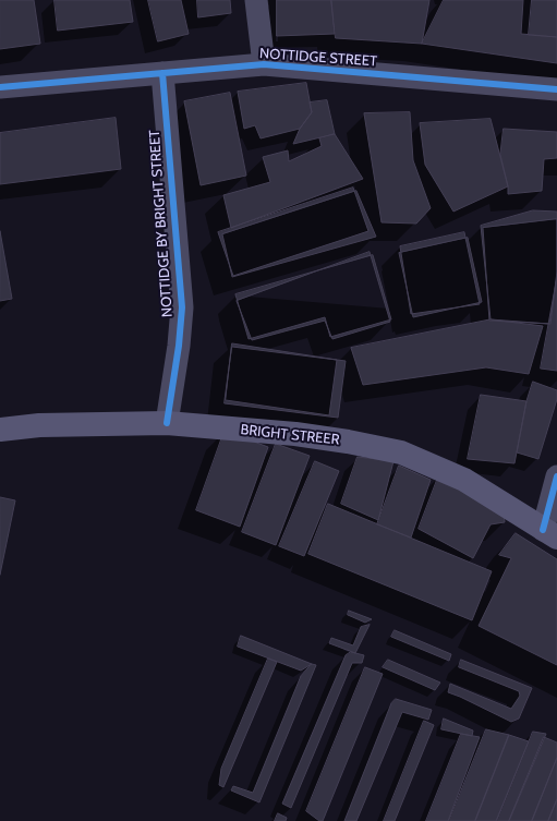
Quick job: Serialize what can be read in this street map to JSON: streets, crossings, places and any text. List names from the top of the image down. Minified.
{"streets":{"main road":["BRIGHT STREER"],"street":["NOTTIDGE STREET","NOTTIDGE BY BRIGHT STREET"]},"crossings":[["NOTTIDGE STREET","NOTTIDGE BY BRIGHT STREET"],["NOTTIDGE BY BRIGHT STREET","BRIGHT STREER"]]}
